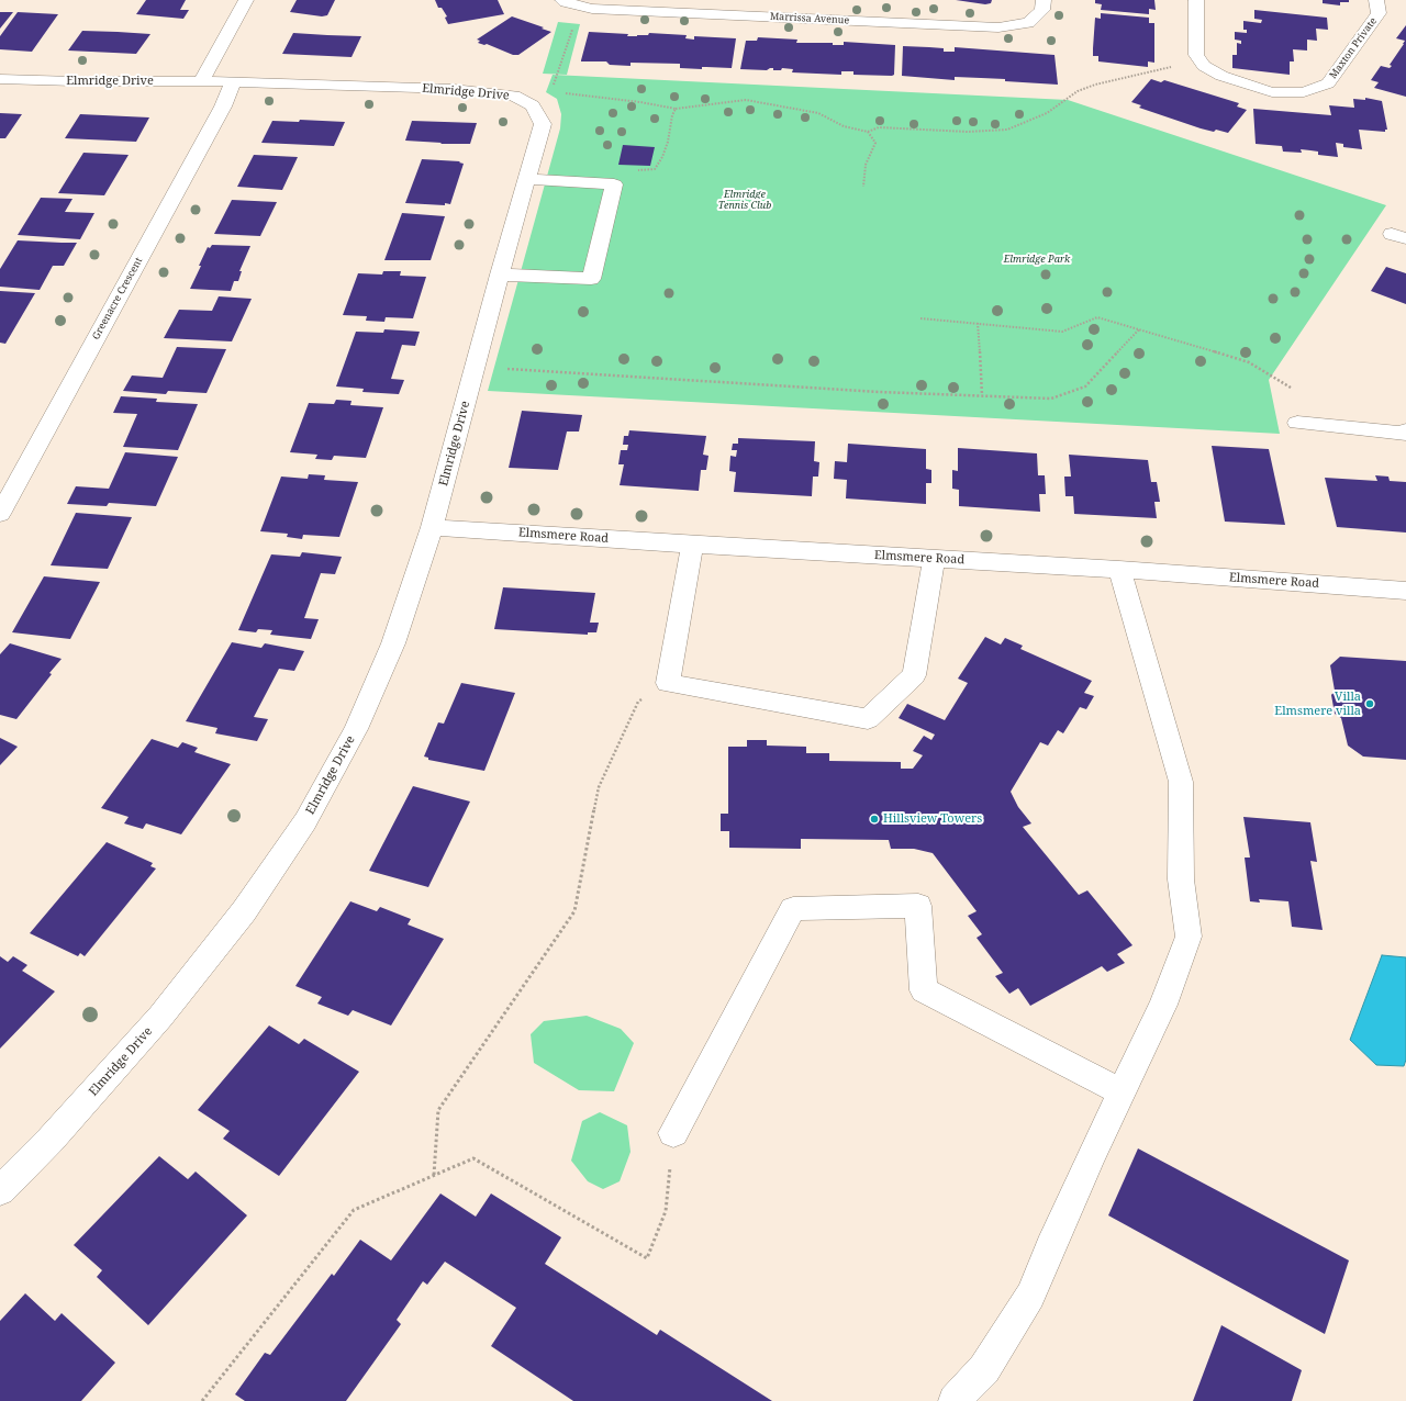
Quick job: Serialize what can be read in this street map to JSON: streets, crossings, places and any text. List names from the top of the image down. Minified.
{"streets":{"street":["Marrissa Avenue","Maxton Private","Elmridge Drive","Greenacre Crescent","Elmsmere Road"]},"crossings":[["Elmridge Drive","Greenacre Crescent"],["Elmridge Drive","Elmsmere Road"]],"parks":["Elmridge Tennis Club","Elmridge Park"],"places":["Villa Elmsmere villa","Hillsview Towers"]}
